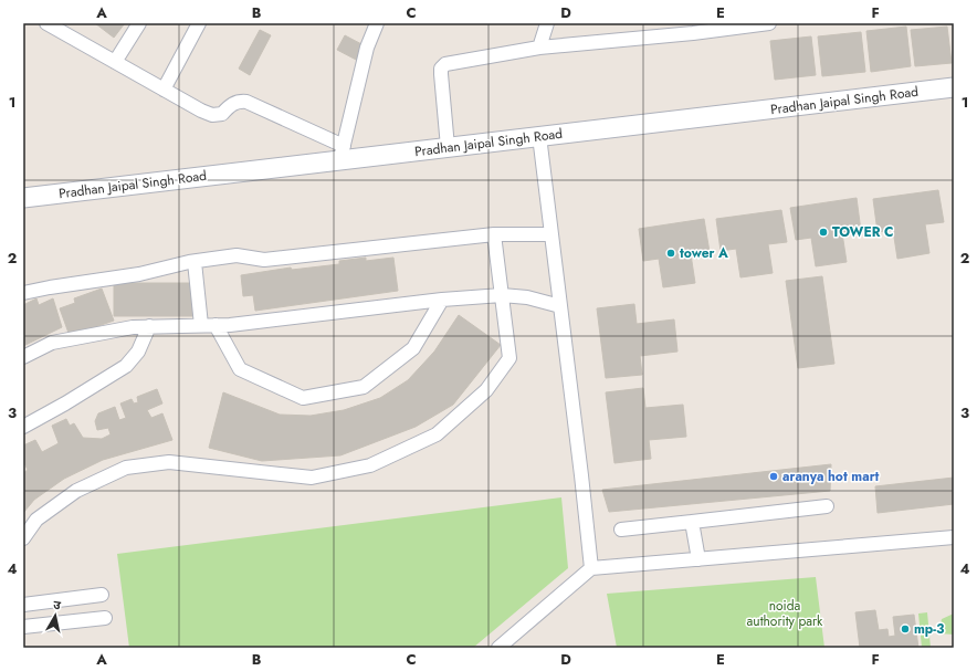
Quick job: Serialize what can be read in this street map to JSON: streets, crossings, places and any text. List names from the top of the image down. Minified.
{"streets":{"street":["Pradhan Jaipal Singh Road"]},"parks":["noida authority park"],"places":["TOWER C","tower A","aranya hot mart","mp-3"],"north":"top","grid":{"columns":["A","B","C","D","E","F"],"rows":["1","2","3","4"]}}
